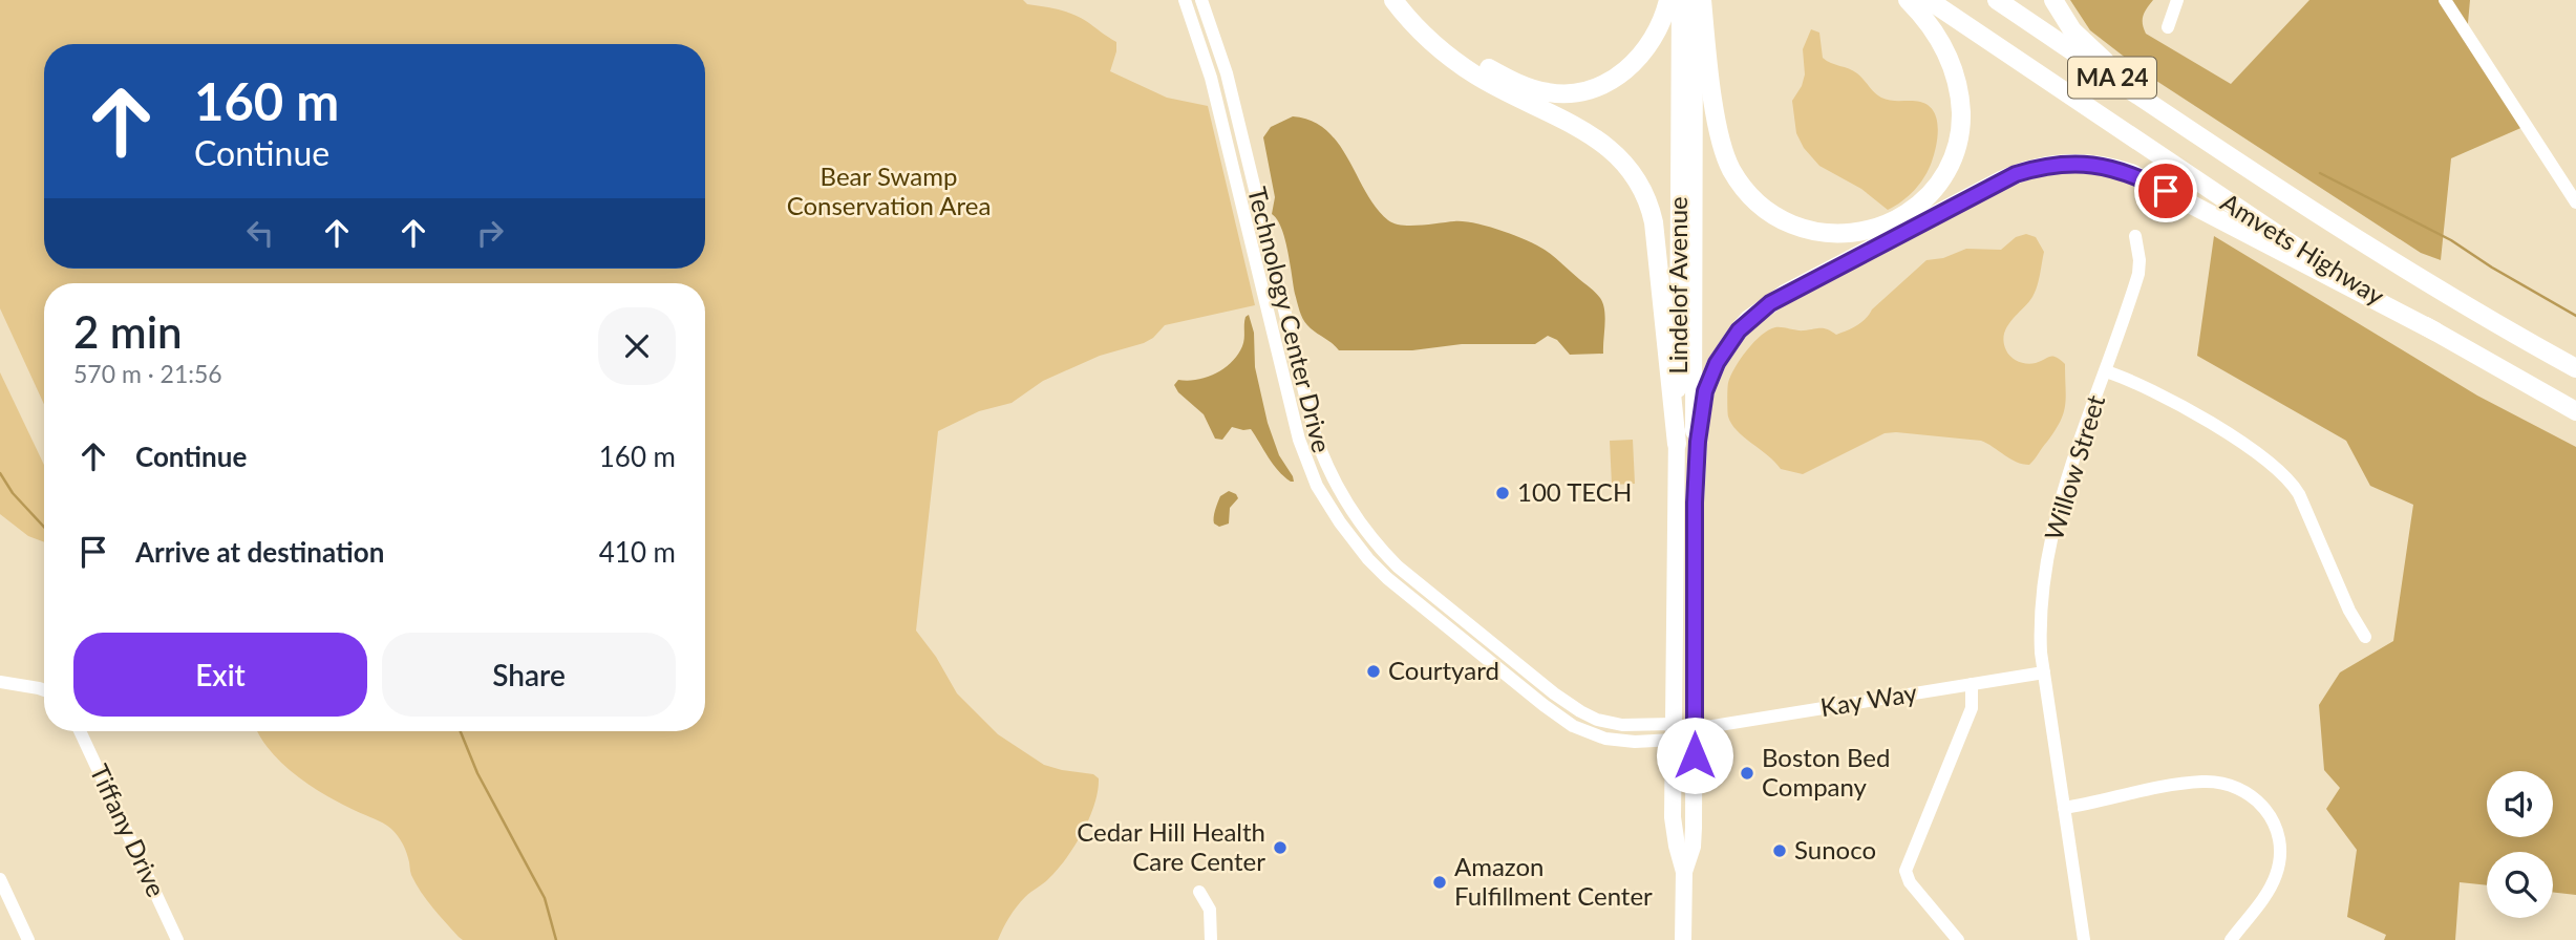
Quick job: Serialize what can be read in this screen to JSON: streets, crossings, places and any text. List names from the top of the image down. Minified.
{"streets":{"highway":["MA 24","Amvets Highway"],"main road":["Lindelof Avenue"],"street":["Technology Center Drive","Willow Street","Kay Way","Tiffany Drive"]},"crossings":[["Lindelof Avenue","Technology Center Drive"],["Lindelof Avenue","Kay Way"],["Technology Center Drive","Kay Way"],["Willow Street","Kay Way"]],"parks":["Bear Swamp Conservation Area"],"places":["100 TECH","Courtyard","Boston Bed Company","Cedar Hill Health Care Center","Sunoco","Amazon Fulfillment Center"],"page":{"turn":["160 m","Continue"],"heading":["2 min","570 m · 21:56"],"list":[{"name":"Continue","value":"160 m"},{"name":"Arrive at destination","value":"410 m"}],"buttons":["Exit","Share"]}}
